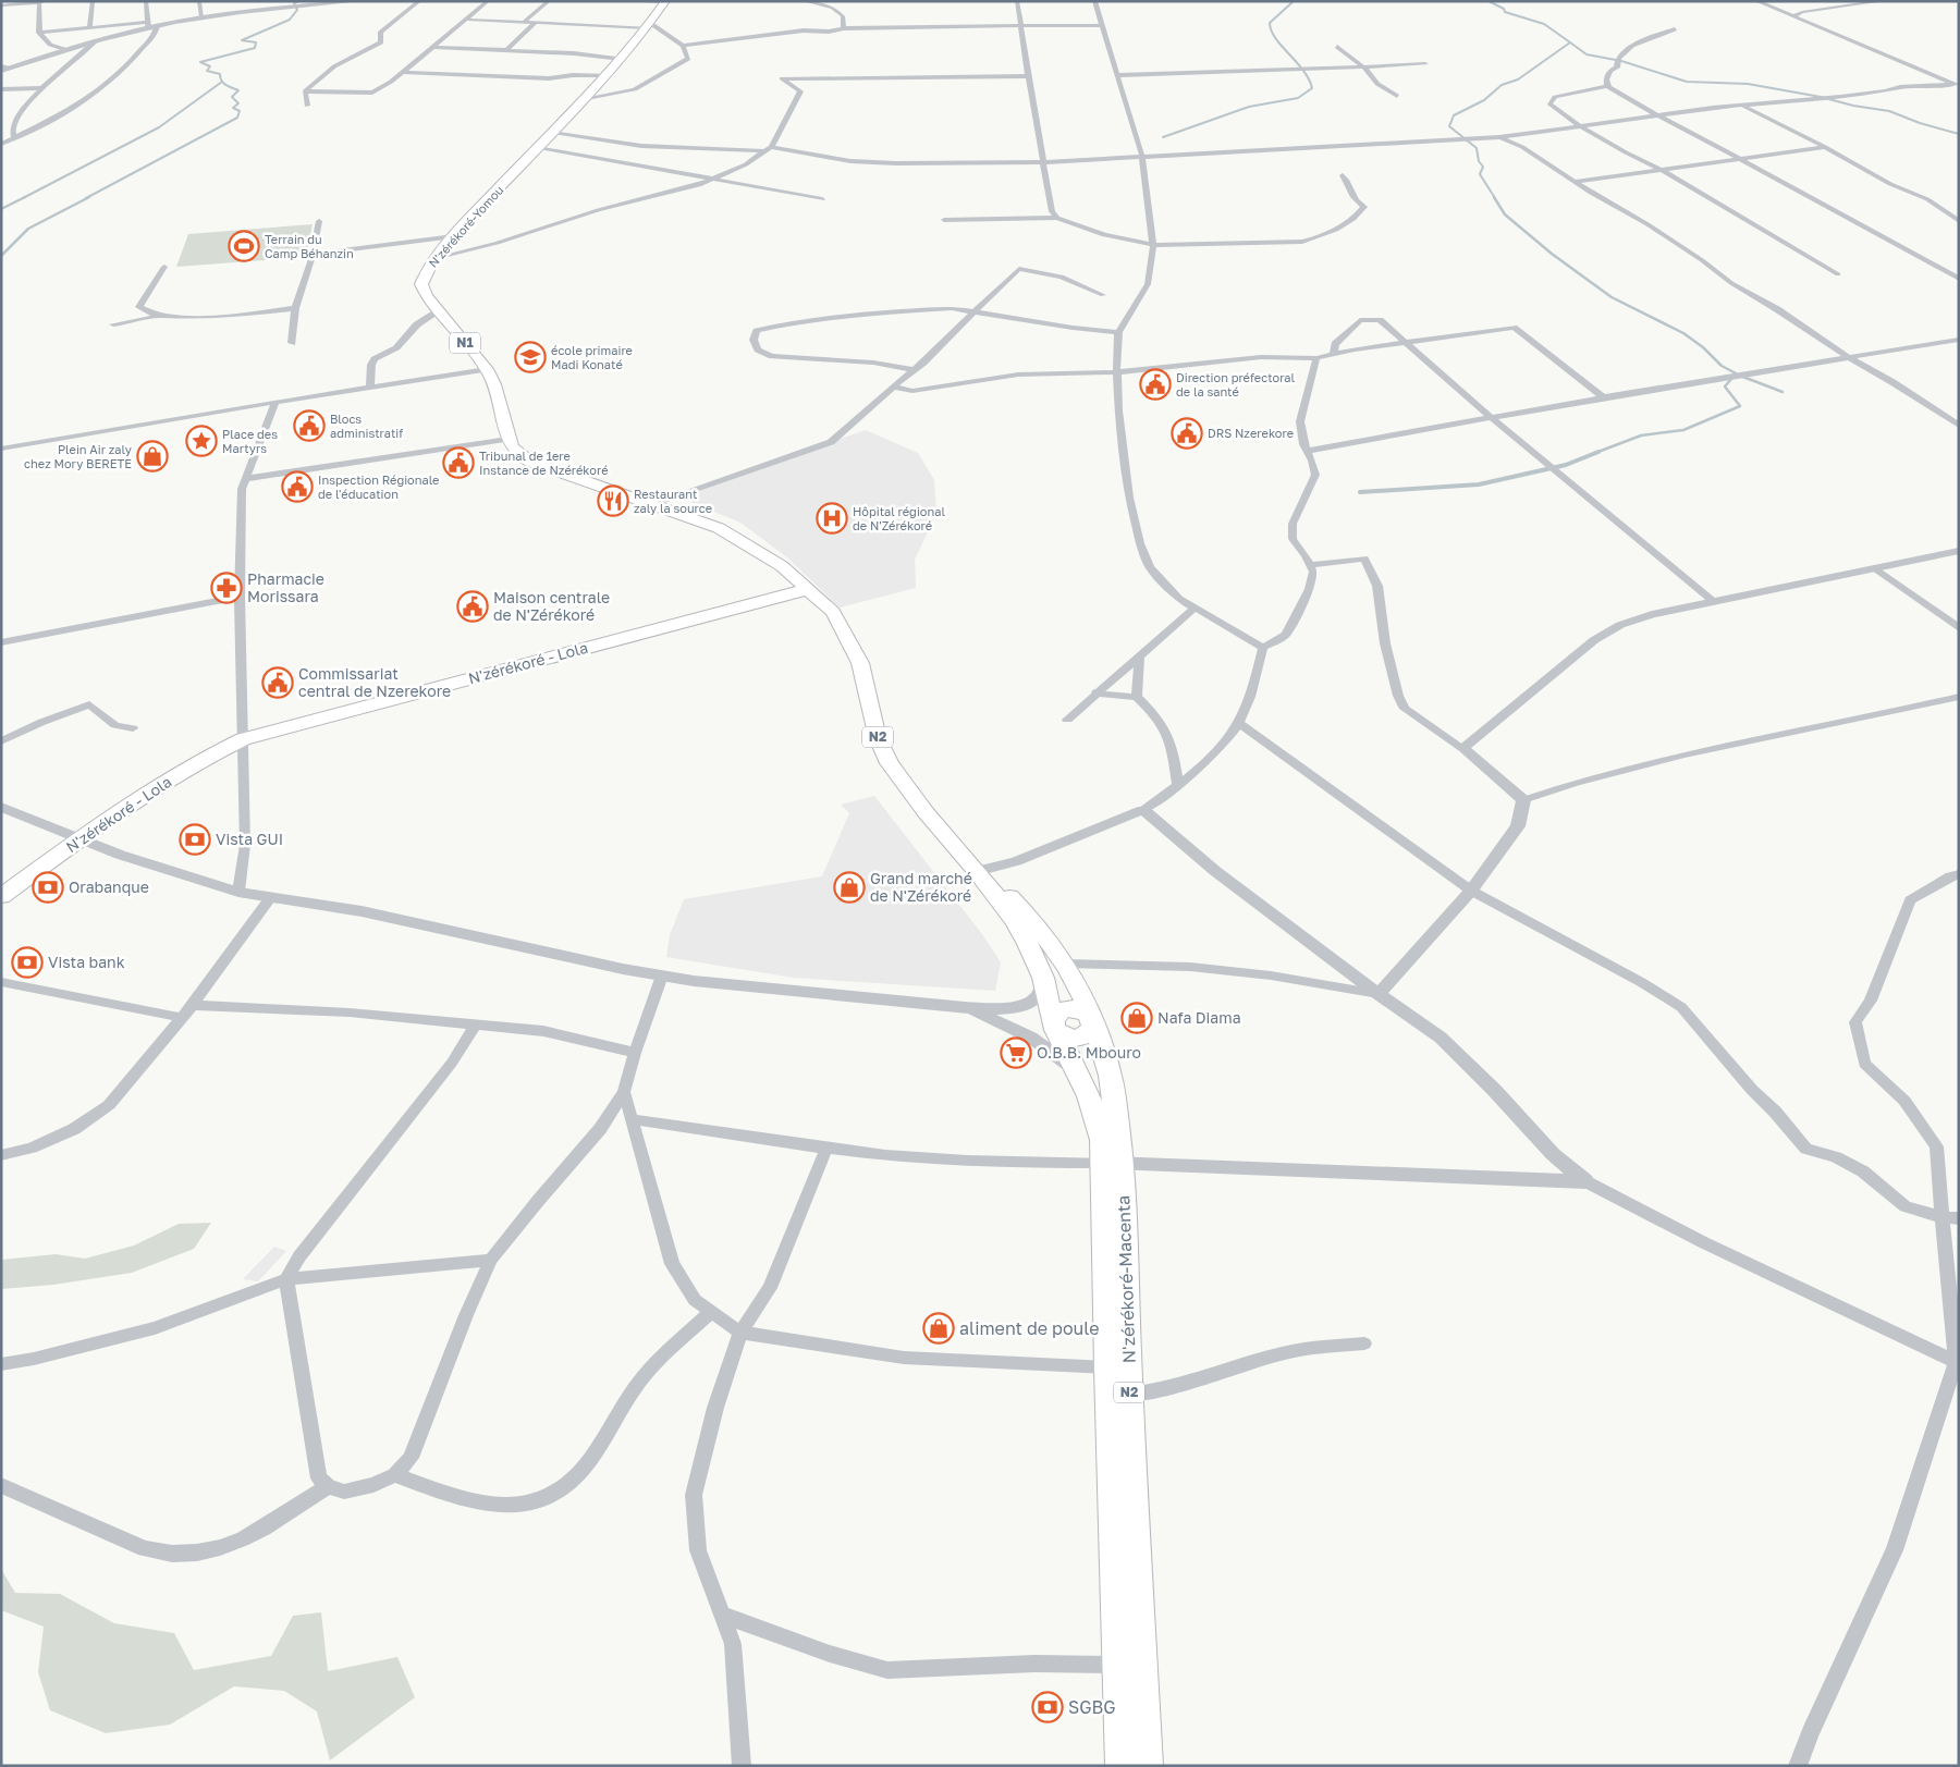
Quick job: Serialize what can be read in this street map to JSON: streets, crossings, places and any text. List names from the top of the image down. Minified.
{"streets":{"highway":["N'zérékoré-Yomou","N1","N'zérékoré - Lola","N2"]},"crossings":[["N'zérékoré-Yomou","N'zérékoré - Lola"],["N'zérékoré-Yomou","N2"],["N'zérékoré - Lola","N2"]],"places":{"sports":["Terrain du Camp Béhanzin"],"school or university":["école primaire Madi Konaté"],"public building":["Direction préfectoral de la santé","Blocs administratif","DRS Nzerekore","Tribunal de 1ere Instance de Nzérékoré","Inspection Régionale de l'éducation","Maison centrale de N'Zérékoré","Commissariat central de Nzerekore"],"place":["Place des Martyrs"],"shop":["Plein Air zaly chez Mory BERETE","Grand marché de N'Zérékoré","Nafa Diama","aliment de poule"],"restaurant":["Restaurant zaly la source"],"hospital":["Hôpital régional de N'Zérékoré"],"pharmacy":["Pharmacie Morissara"],"bank":["Vista GUI","Orabanque","Vista bank","SGBG"],"supermarket":["O.B.B. Mbouro"]}}
